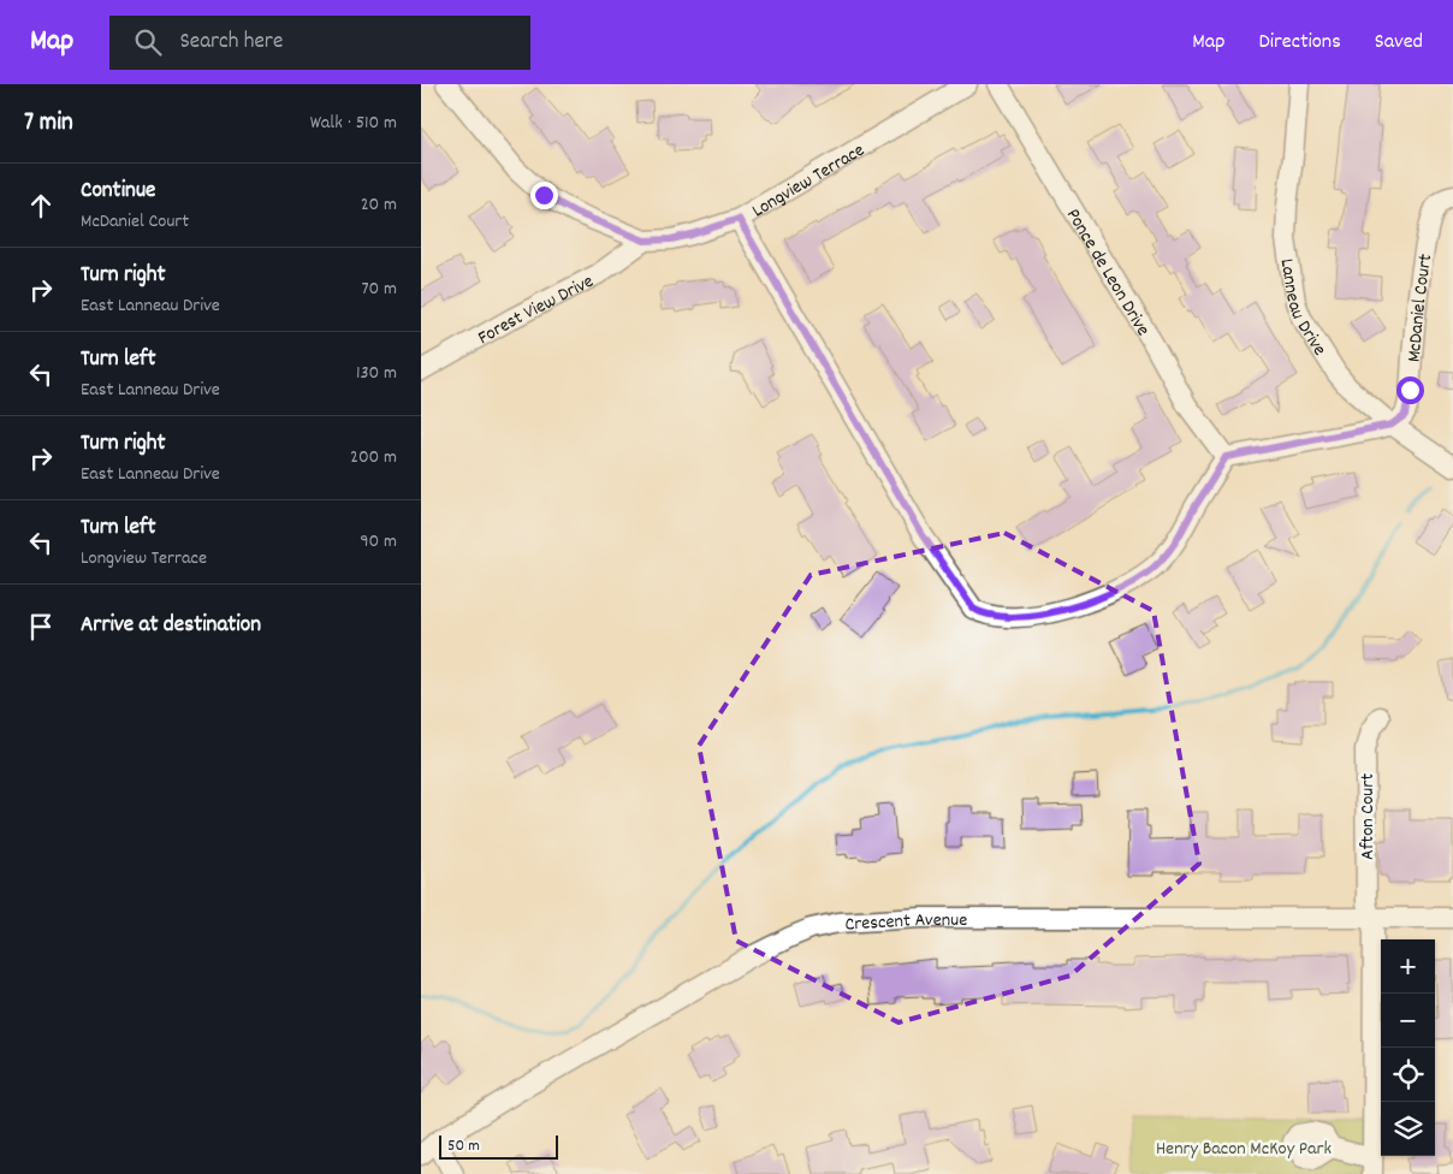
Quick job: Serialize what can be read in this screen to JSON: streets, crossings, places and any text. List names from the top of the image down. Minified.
{"streets":{"street":["Longview Terrace","Ponce de Leon Drive","Lanneau Drive","Forest View Drive","McDaniel Court","Afton Court","Crescent Avenue"]},"crossings":[["Longview Terrace","Forest View Drive"],["Lanneau Drive","McDaniel Court"],["Afton Court","Crescent Avenue"]],"parks":["Henry Bacon McKoy Park"],"scale_bar":"50 m","page":{"header":"Map","search":"Search here","nav":["Map","Directions","Saved"],"heading":["7 min","Walk · 510 m"],"list":[["Continue","McDaniel Court","20 m"],["Turn right","East Lanneau Drive","70 m"],["Turn left","East Lanneau Drive","130 m"],["Turn right","East Lanneau Drive","200 m"],["Turn left","Longview Terrace","90 m"],"Arrive at destination"],"map_buttons":["+","−"],"scale":"50 m"}}
